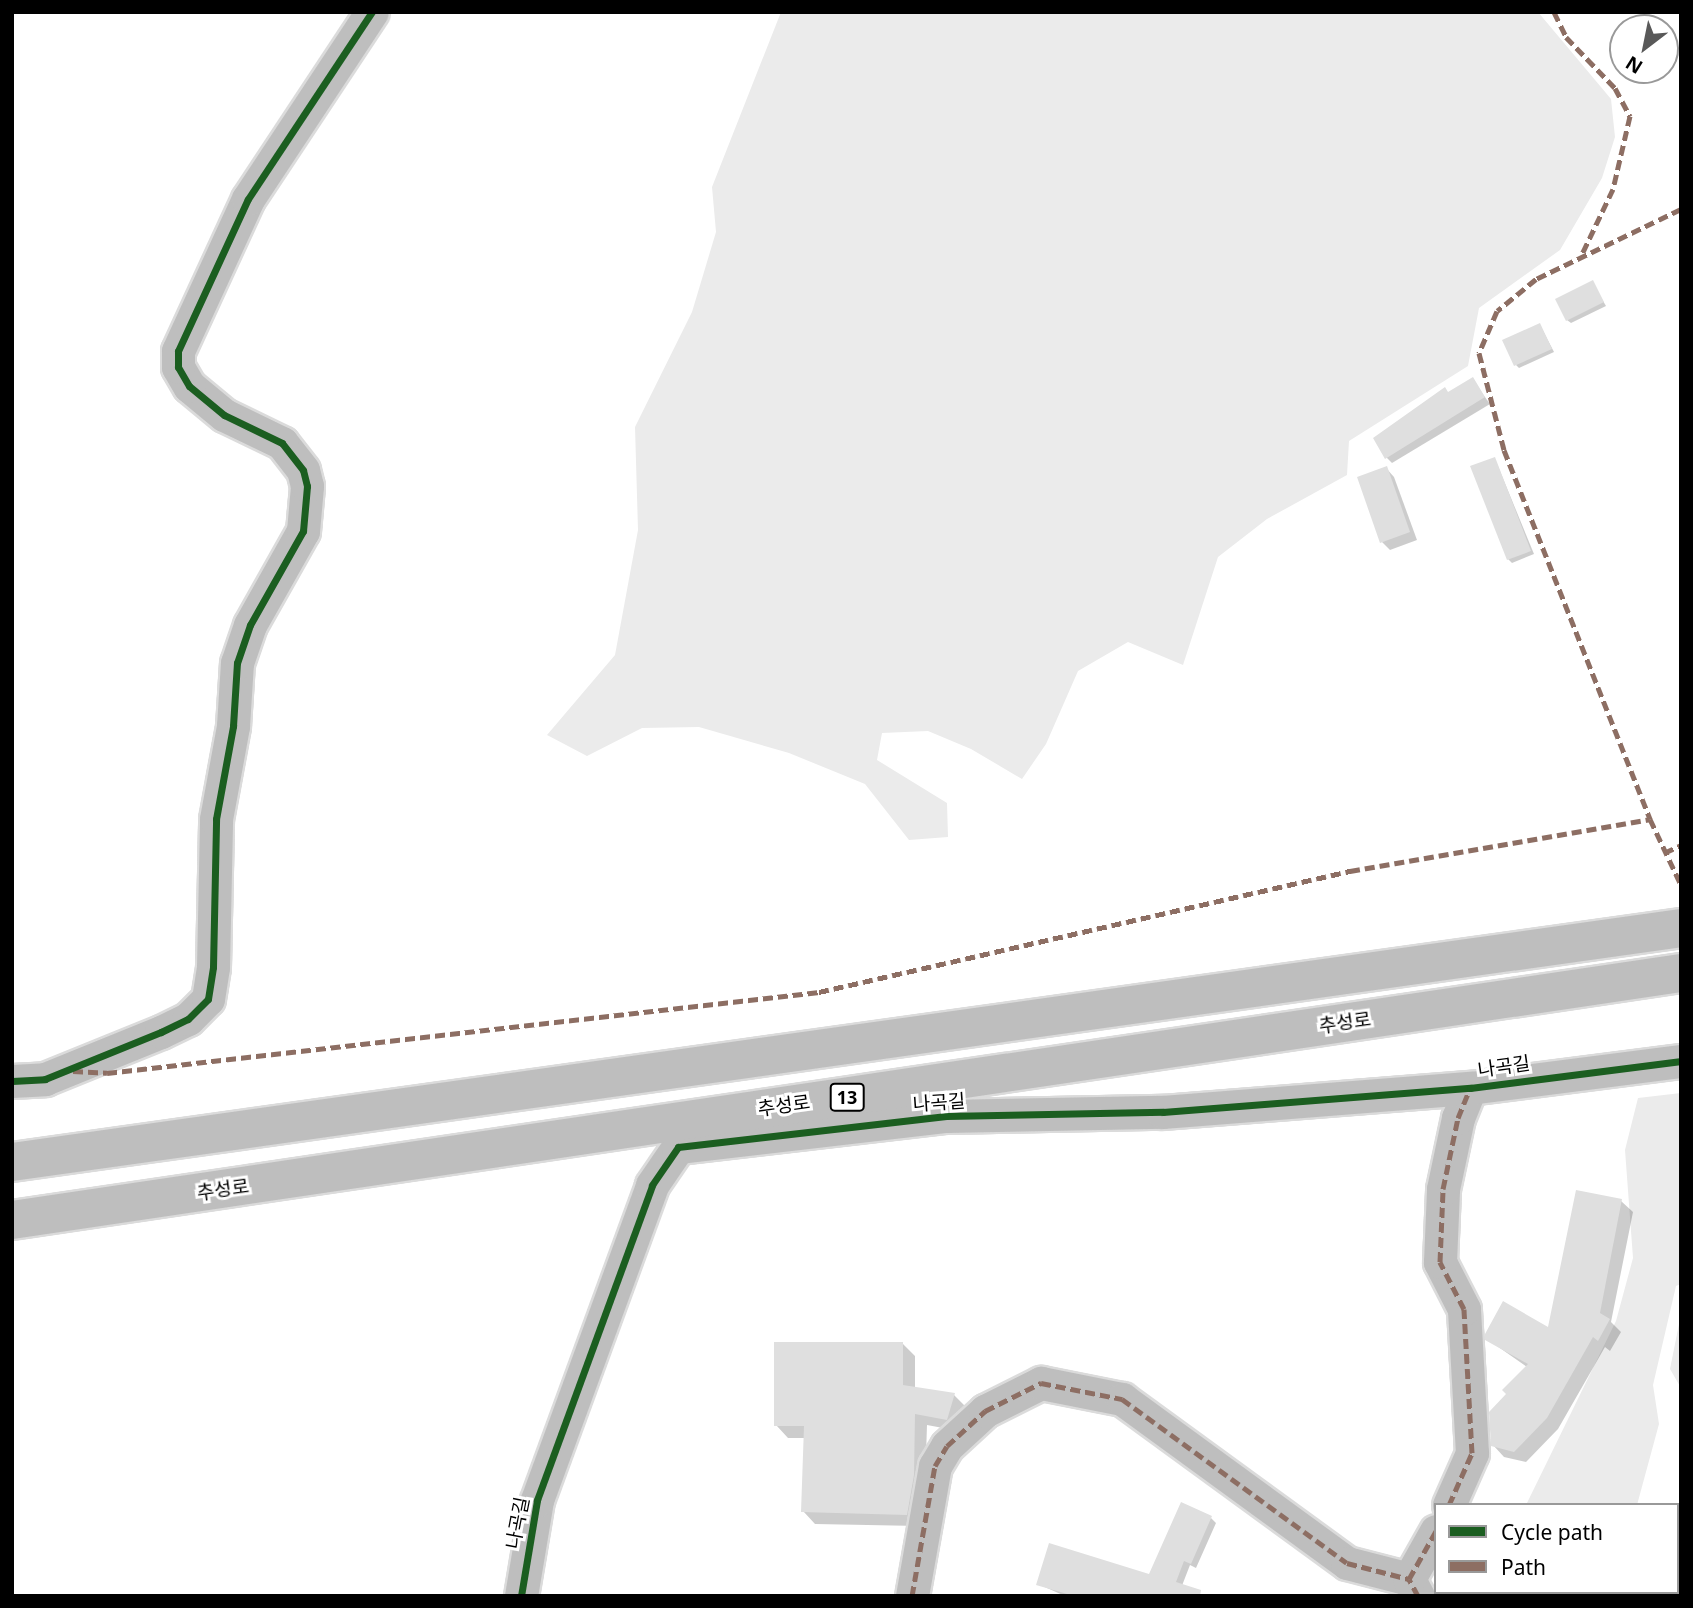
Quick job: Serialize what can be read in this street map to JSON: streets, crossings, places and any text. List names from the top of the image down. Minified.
{"streets":{"main road":["추성로","13"],"street":["나곡길"]},"legend":["Cycle path","Path"],"north":"bottom left"}
